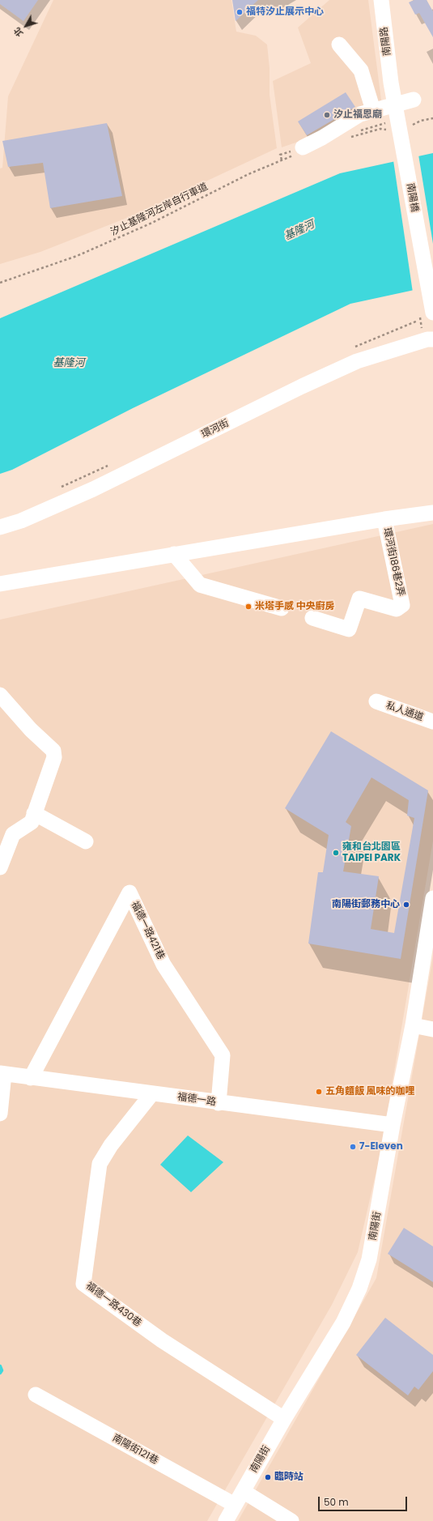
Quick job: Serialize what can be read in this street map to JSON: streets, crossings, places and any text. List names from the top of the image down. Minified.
{"streets":{"street":["南陽路","南陽橋","環河街","環河街186巷2弄","私人通道","福德一路421巷","福德一路","南陽街","福德一路430巷","南陽街121巷"],"path":["汐止基隆河左岸自行車道"]},"crossings":[["南陽路","南陽橋"],["福德一路421巷","福德一路"],["福德一路","南陽街"],["福德一路","福德一路430巷"],["南陽街","福德一路430巷"],["南陽街","南陽街121巷"]],"water":["基隆河"],"places":["福特汐止展示中心","汐止福恩廟","米塔手感 中央廚房","雍和台北園區 TAIPEI PARK","南陽街郵務中心","五角麵飯 風味的咖哩","7-Eleven","臨時站"],"scale_bar":"50 m","north":"bottom left"}
